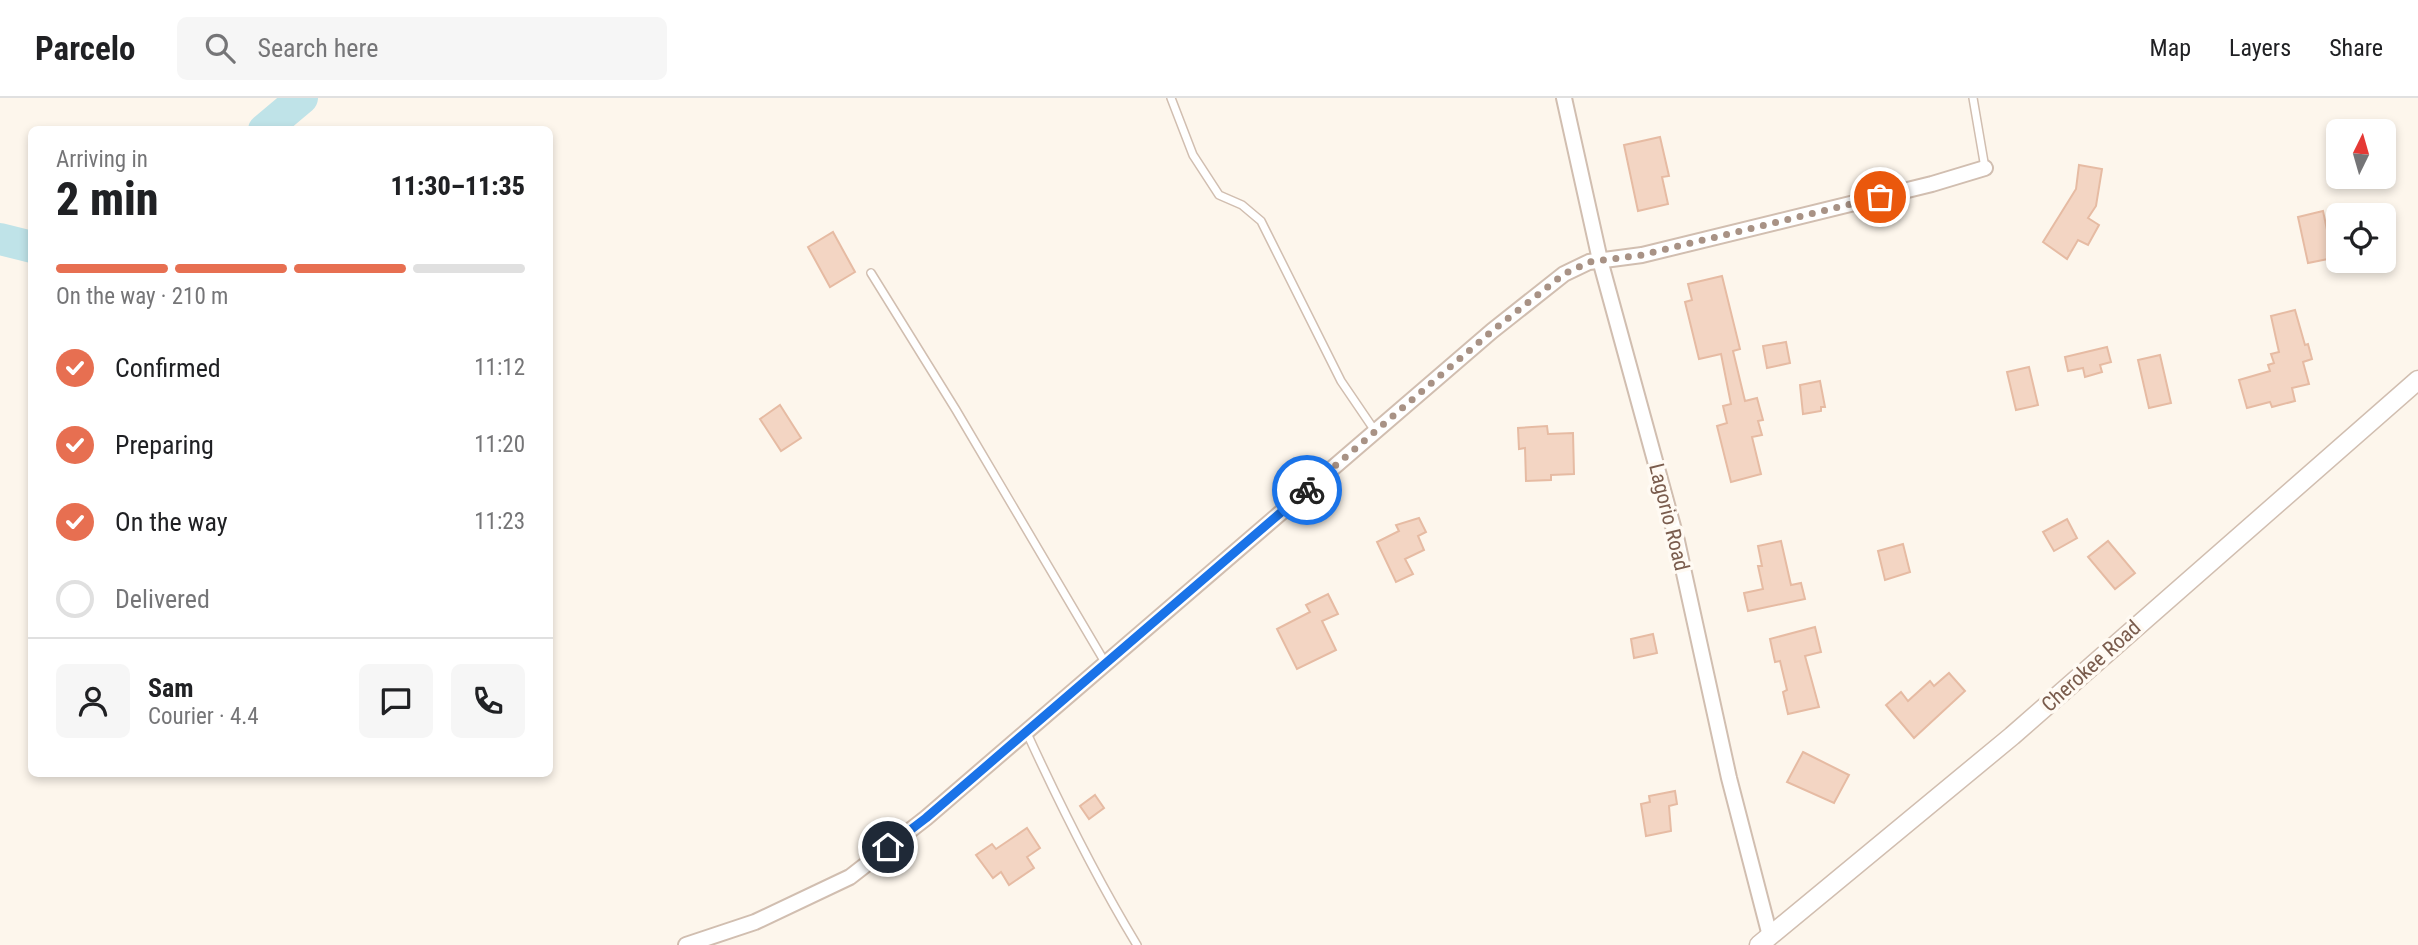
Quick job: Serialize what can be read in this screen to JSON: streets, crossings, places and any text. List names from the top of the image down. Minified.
{"streets":{"street":["Lagorio Road","Cherokee Road"]},"crossings":[["Lagorio Road","Cherokee Road"]],"north":"top","page":{"header":"Parcelo","search":"Search here","nav":["Map","Layers","Share"],"heading":["2 min","Arriving in","11:30–11:35"],"panel":["Sam","Courier · 4.4"],"bar":"On the way · 210 m","list":[["Confirmed","11:12"],["Preparing","11:20"],["On the way","11:23"],"Delivered"]}}
